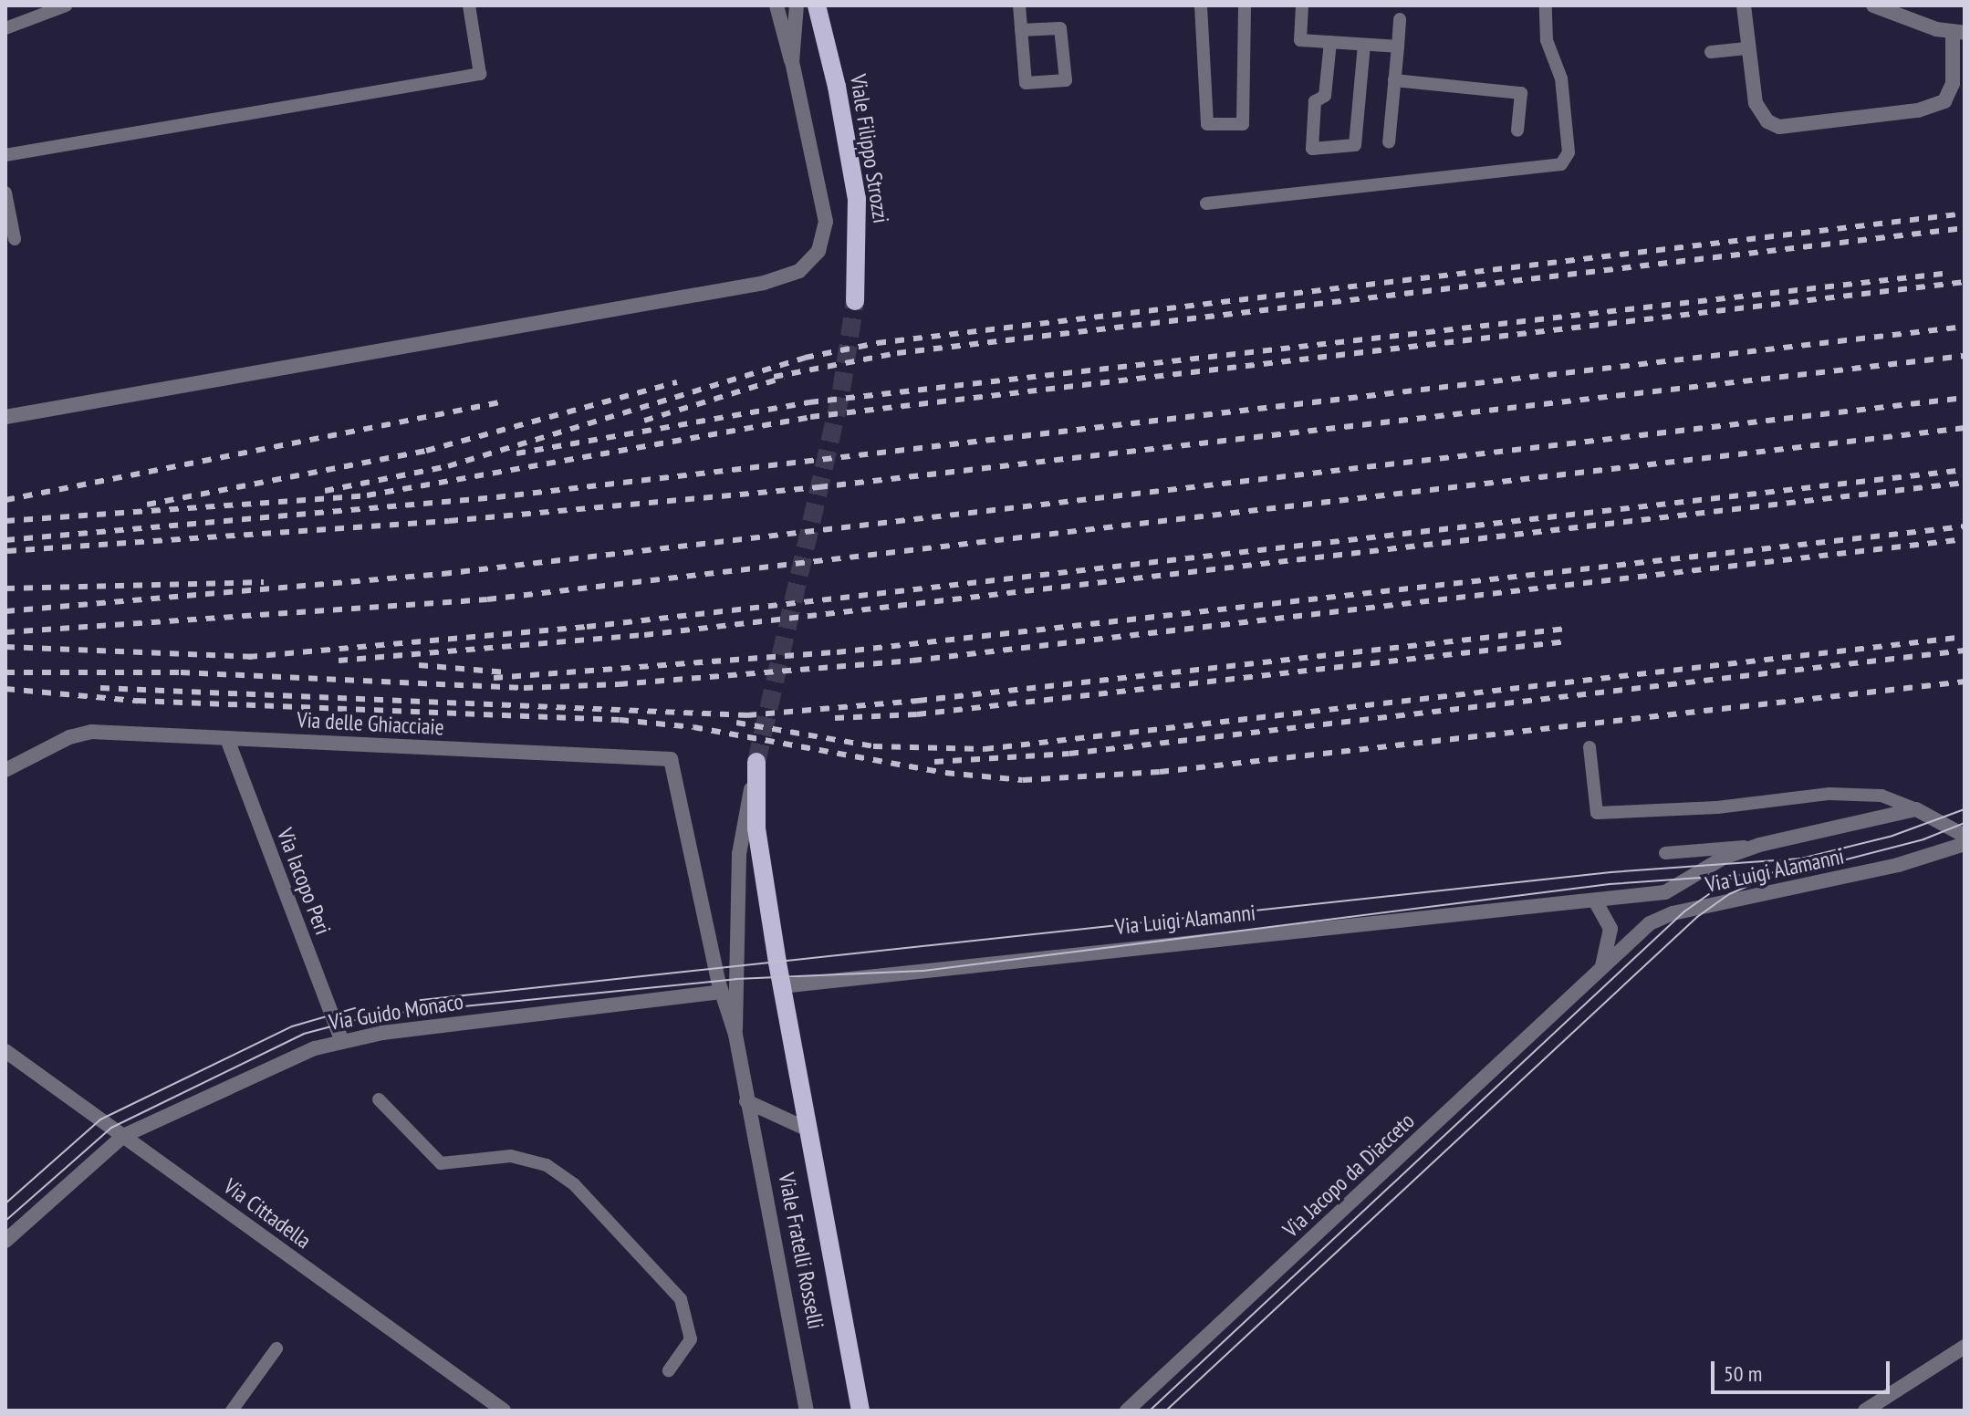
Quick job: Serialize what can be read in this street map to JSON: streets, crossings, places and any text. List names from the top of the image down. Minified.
{"streets":{"main road":["Viale Filippo Strozzi"],"street":["Via delle Ghiacciaie","Via Luigi Alamanni","Via Iacopo Peri","Via Guido Monaco","Via Jacopo da Diacceto","Via Cittadella","Viale Fratelli Rosselli"]},"crossings":[["Via delle Ghiacciaie","Via Iacopo Peri"],["Via delle Ghiacciaie","Viale Fratelli Rosselli"],["Via Luigi Alamanni","Via Jacopo da Diacceto"],["Via Iacopo Peri","Via Guido Monaco"],["Via Guido Monaco","Via Cittadella"],["Via Guido Monaco","Viale Fratelli Rosselli"]],"scale_bar":"50 m"}
